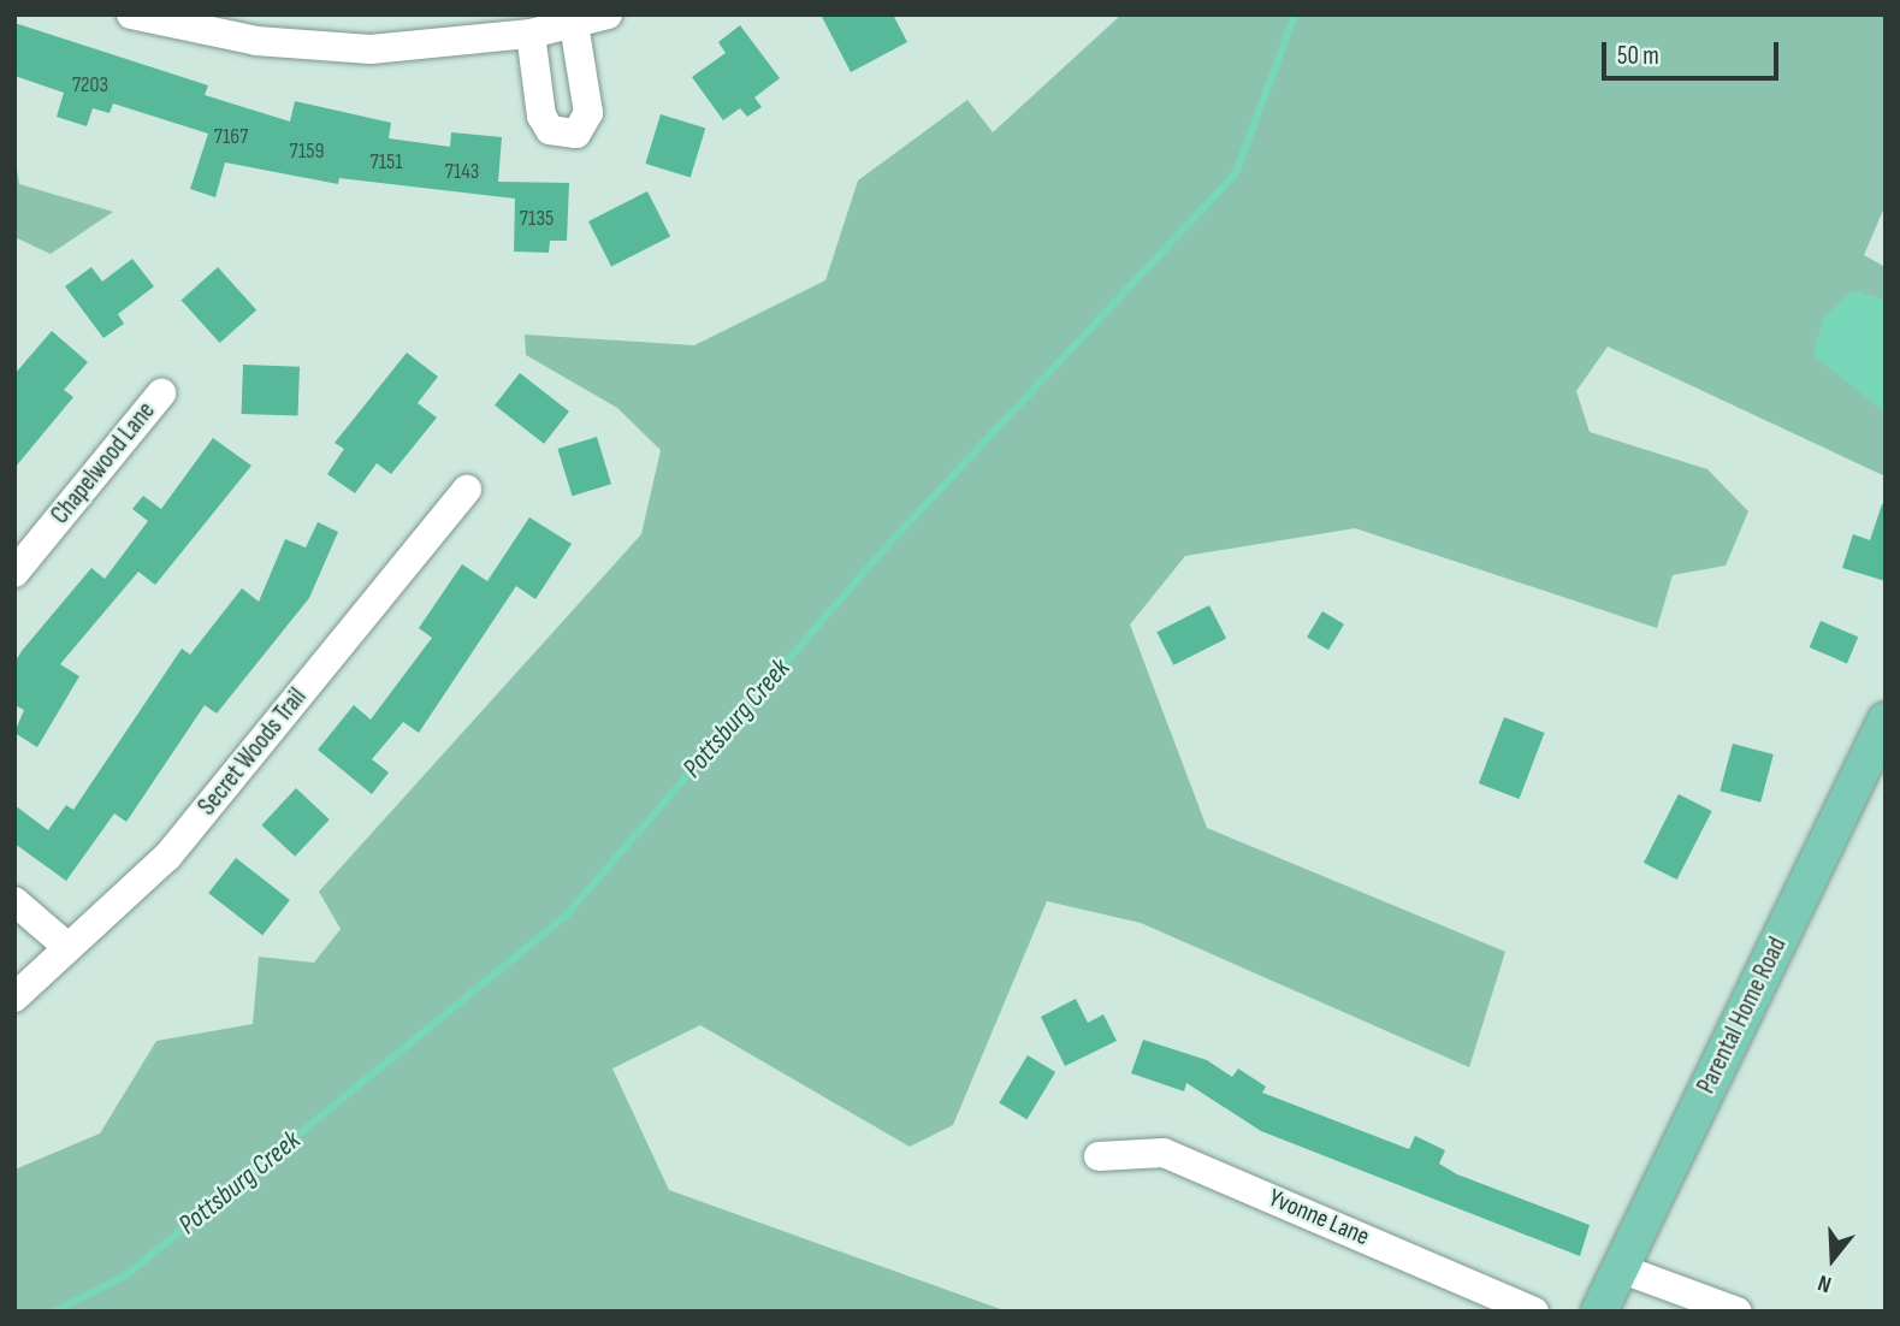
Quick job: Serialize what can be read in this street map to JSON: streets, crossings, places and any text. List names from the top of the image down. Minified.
{"streets":{"main road":["Parental Home Road"],"street":["Chapelwood Lane","Secret Woods Trail","Yvonne Lane"]},"water":["Pottsburg Creek"],"house_numbers":["7203","7167","7159","7151","7143","7135"],"scale_bar":"50 m","north":"bottom"}
